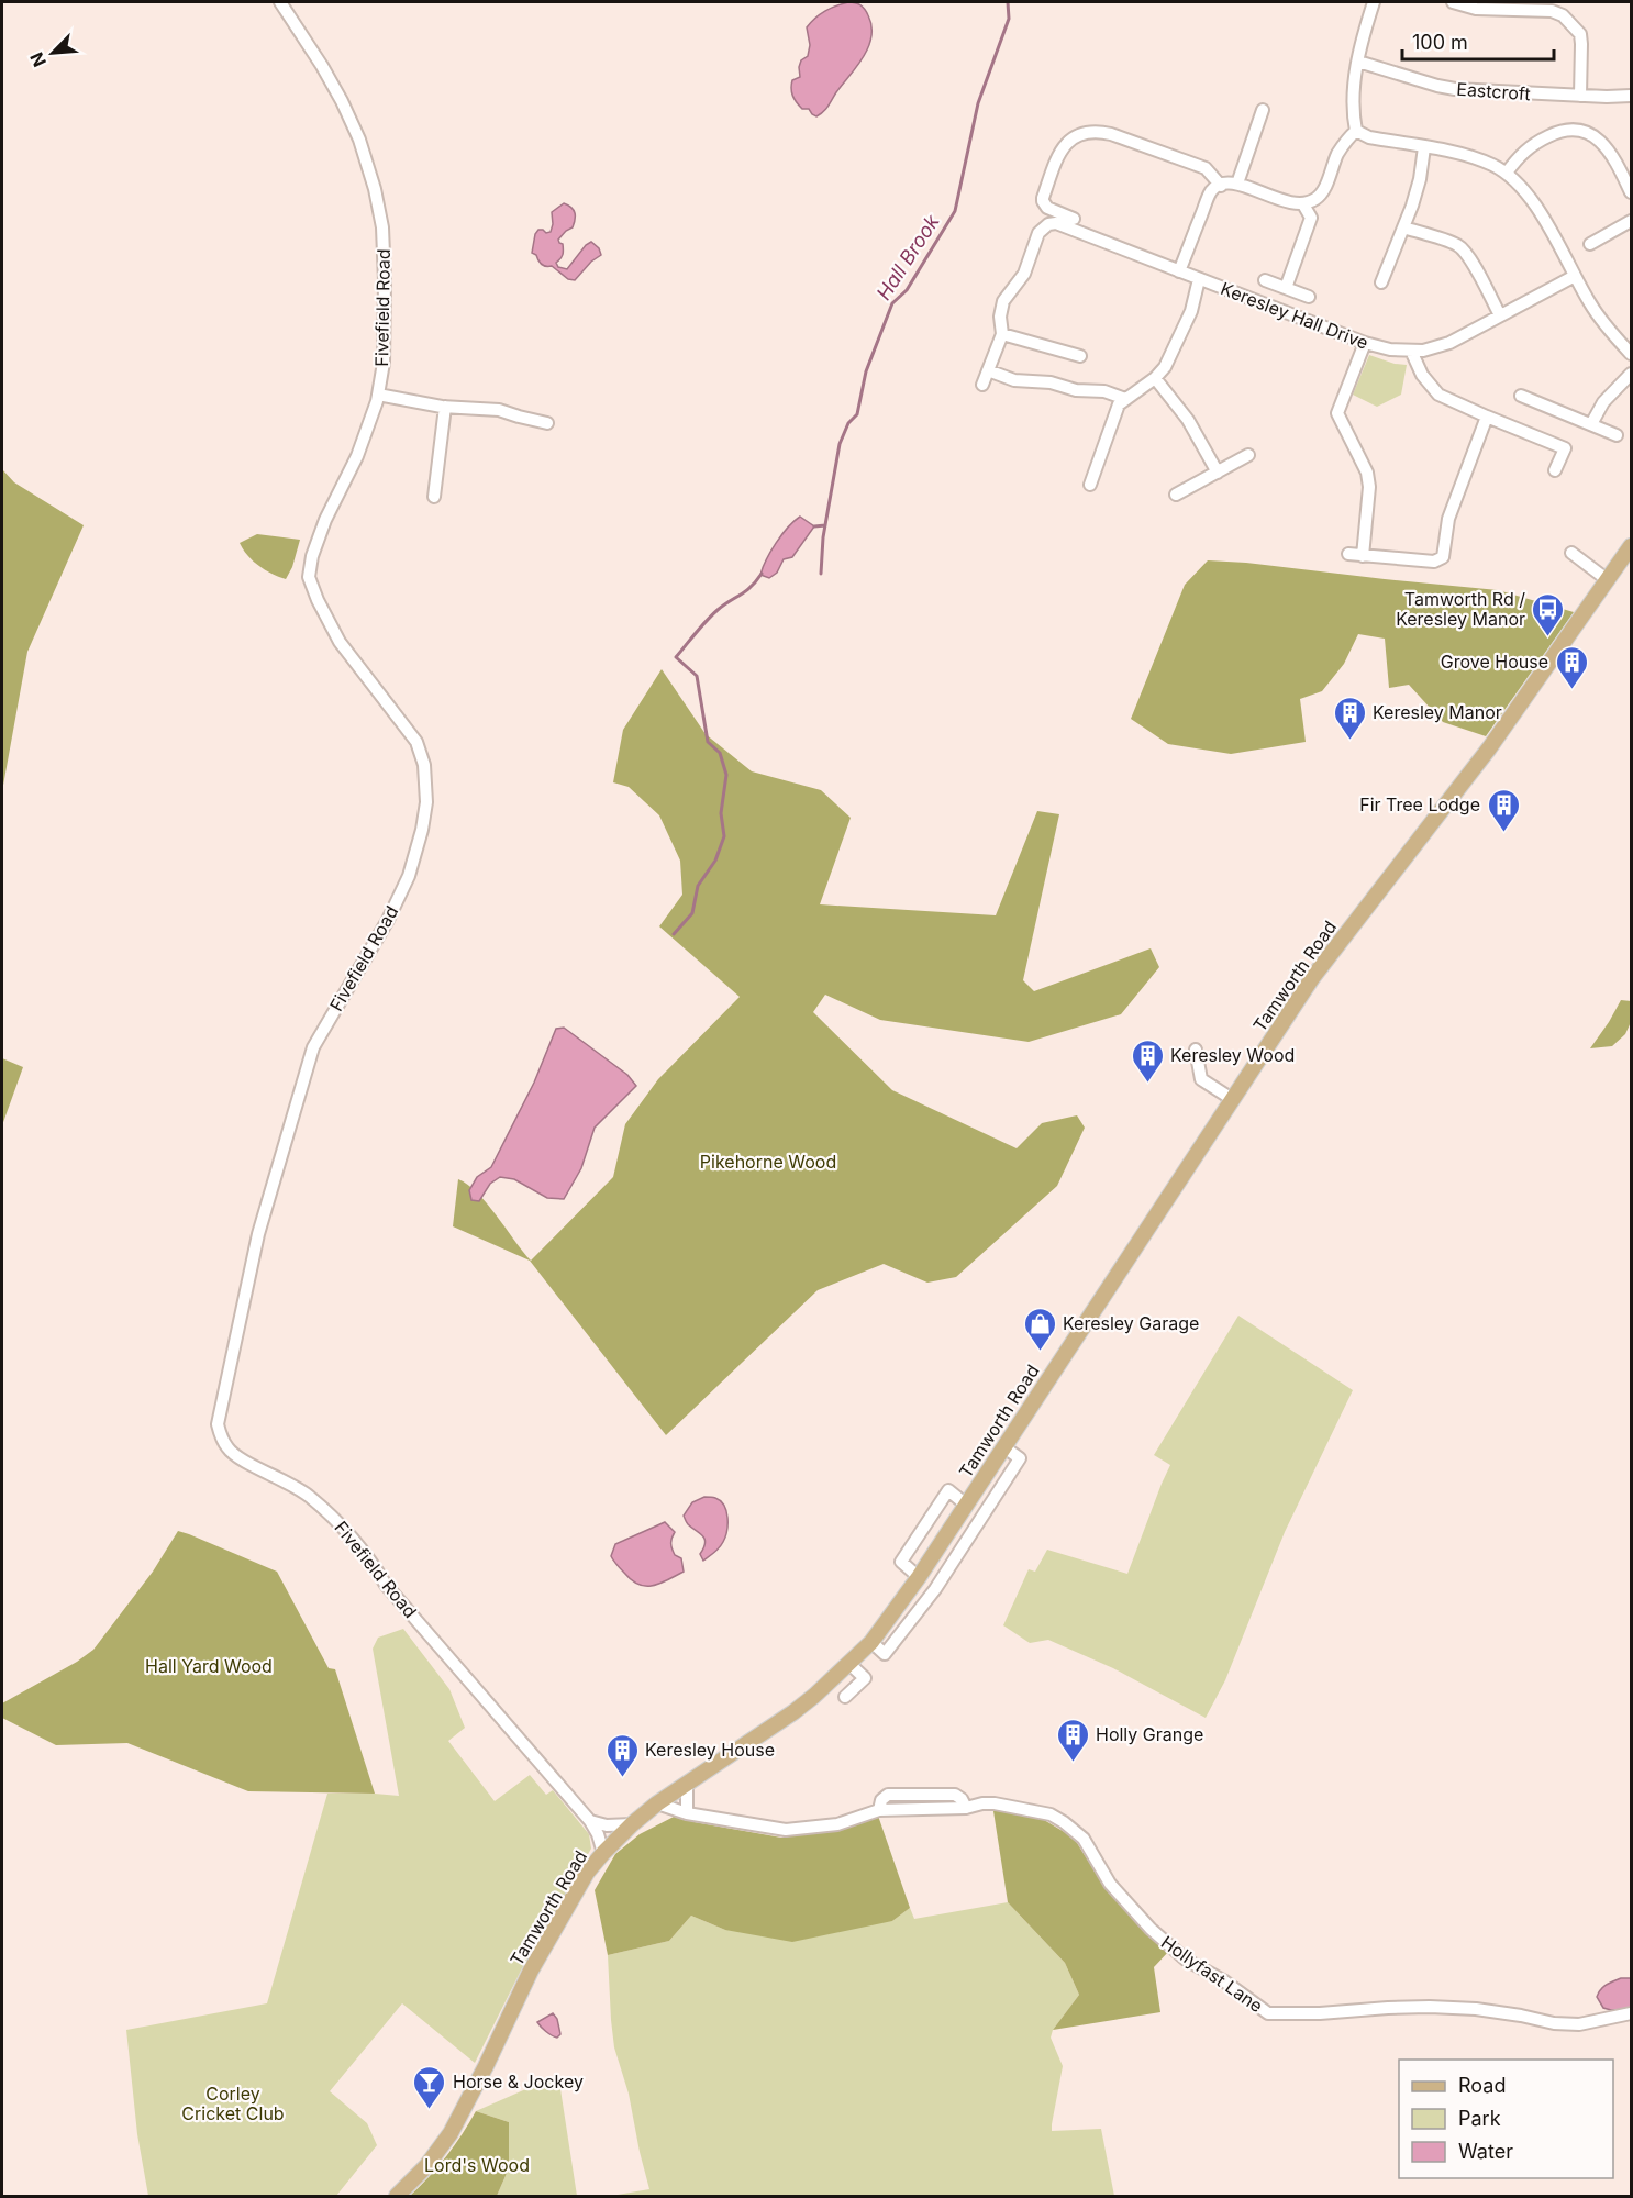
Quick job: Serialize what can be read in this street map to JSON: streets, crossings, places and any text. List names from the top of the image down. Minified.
{"streets":{"main road":["Tamworth Road"],"street":["Eastcroft","Fivefield Road","Keresley Hall Drive","Hollyfast Lane"]},"crossings":[["Fivefield Road","Tamworth Road"],["Tamworth Road","Hollyfast Lane"]],"water":["Hall Brook"],"parks":["Pikehorne Wood","Hall Yard Wood","Corley Cricket Club","Lord's Wood"],"places":{"bus stop":["Tamworth Rd / Keresley Manor"],"building":["Grove House","Keresley Manor","Fir Tree Lodge","Keresley Wood","Holly Grange","Keresley House"],"shop":["Keresley Garage"],"bar":["Horse & Jockey"]},"legend":["Road","Park","Water"],"scale_bar":"100 m","north":"bottom left"}
